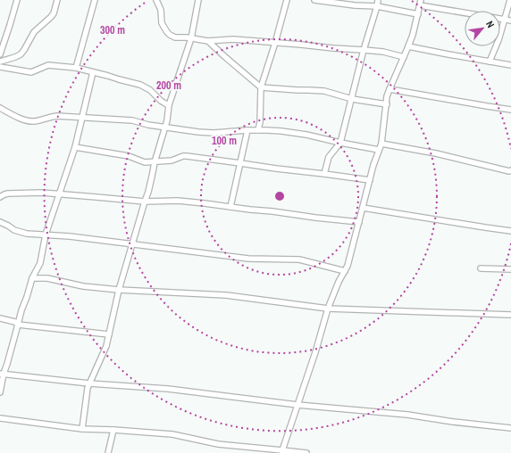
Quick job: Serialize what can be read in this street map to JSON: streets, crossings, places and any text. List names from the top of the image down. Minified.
{"north":"top right","rings":["300 m","200 m","100 m"]}
